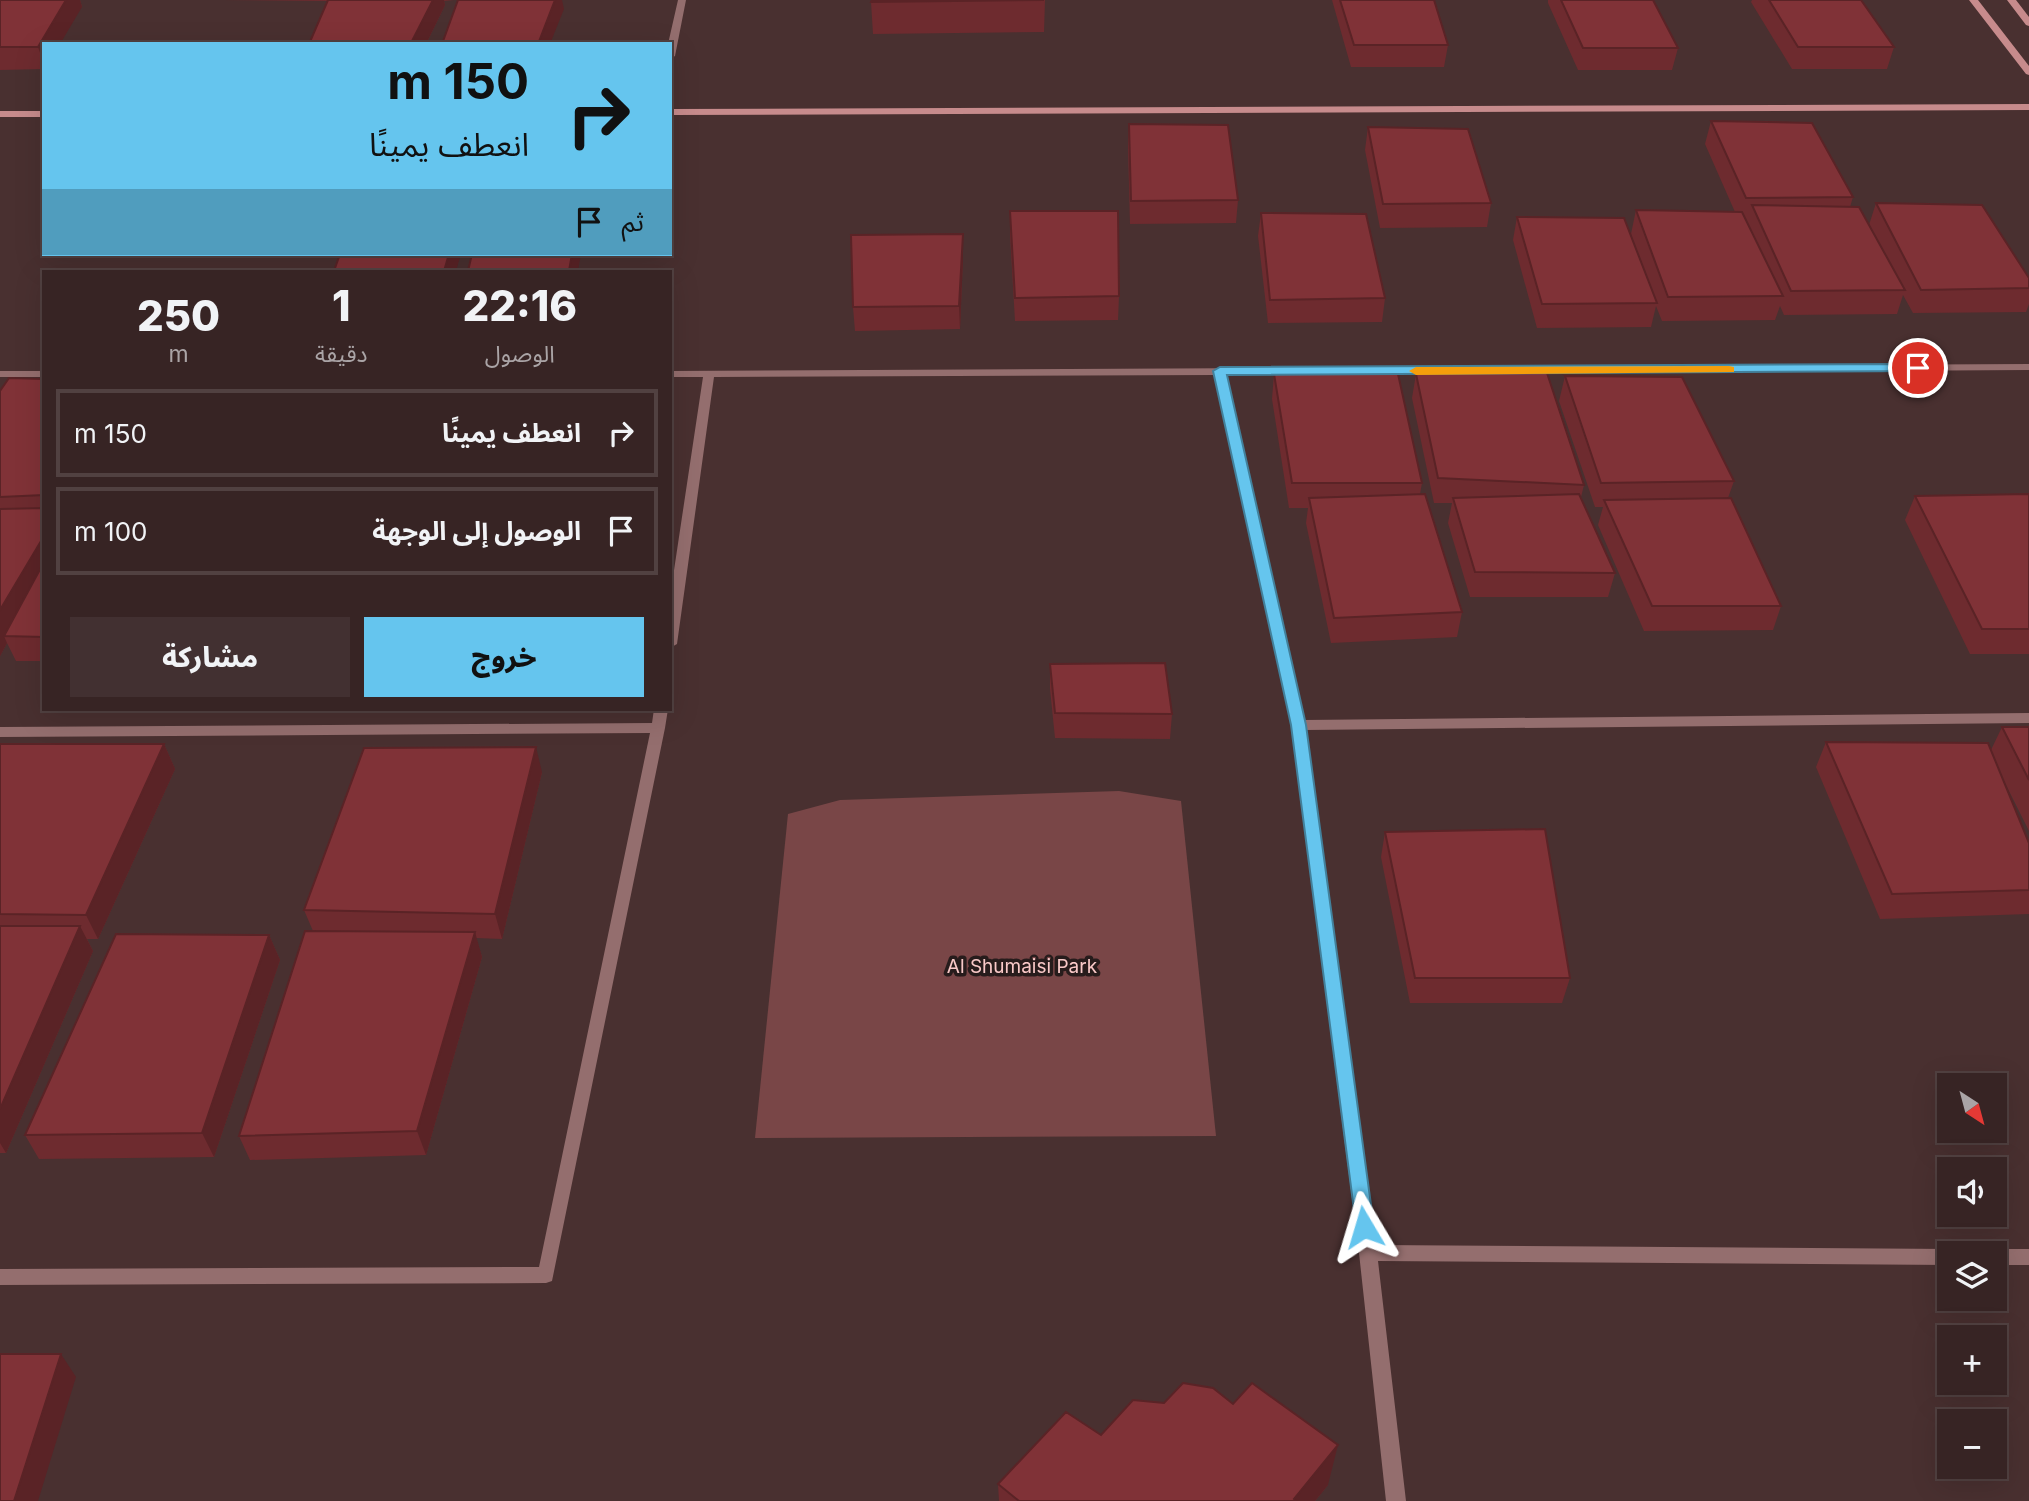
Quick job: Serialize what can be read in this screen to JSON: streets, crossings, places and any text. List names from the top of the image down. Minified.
{"parks":["Al Shumaisi Park"],"north":"bottom right","page":{"turn":["150 m","انعطف يمينًا"],"then":"ثم","eta":["22:16","الوصول","1","دقيقة","250","m"],"list":[{"name":"انعطف يمينًا","value":"150 m"},{"name":"الوصول إلى الوجهة","value":"100 m"}],"buttons":["خروج","مشاركة"],"map_buttons":["+","−"]}}
